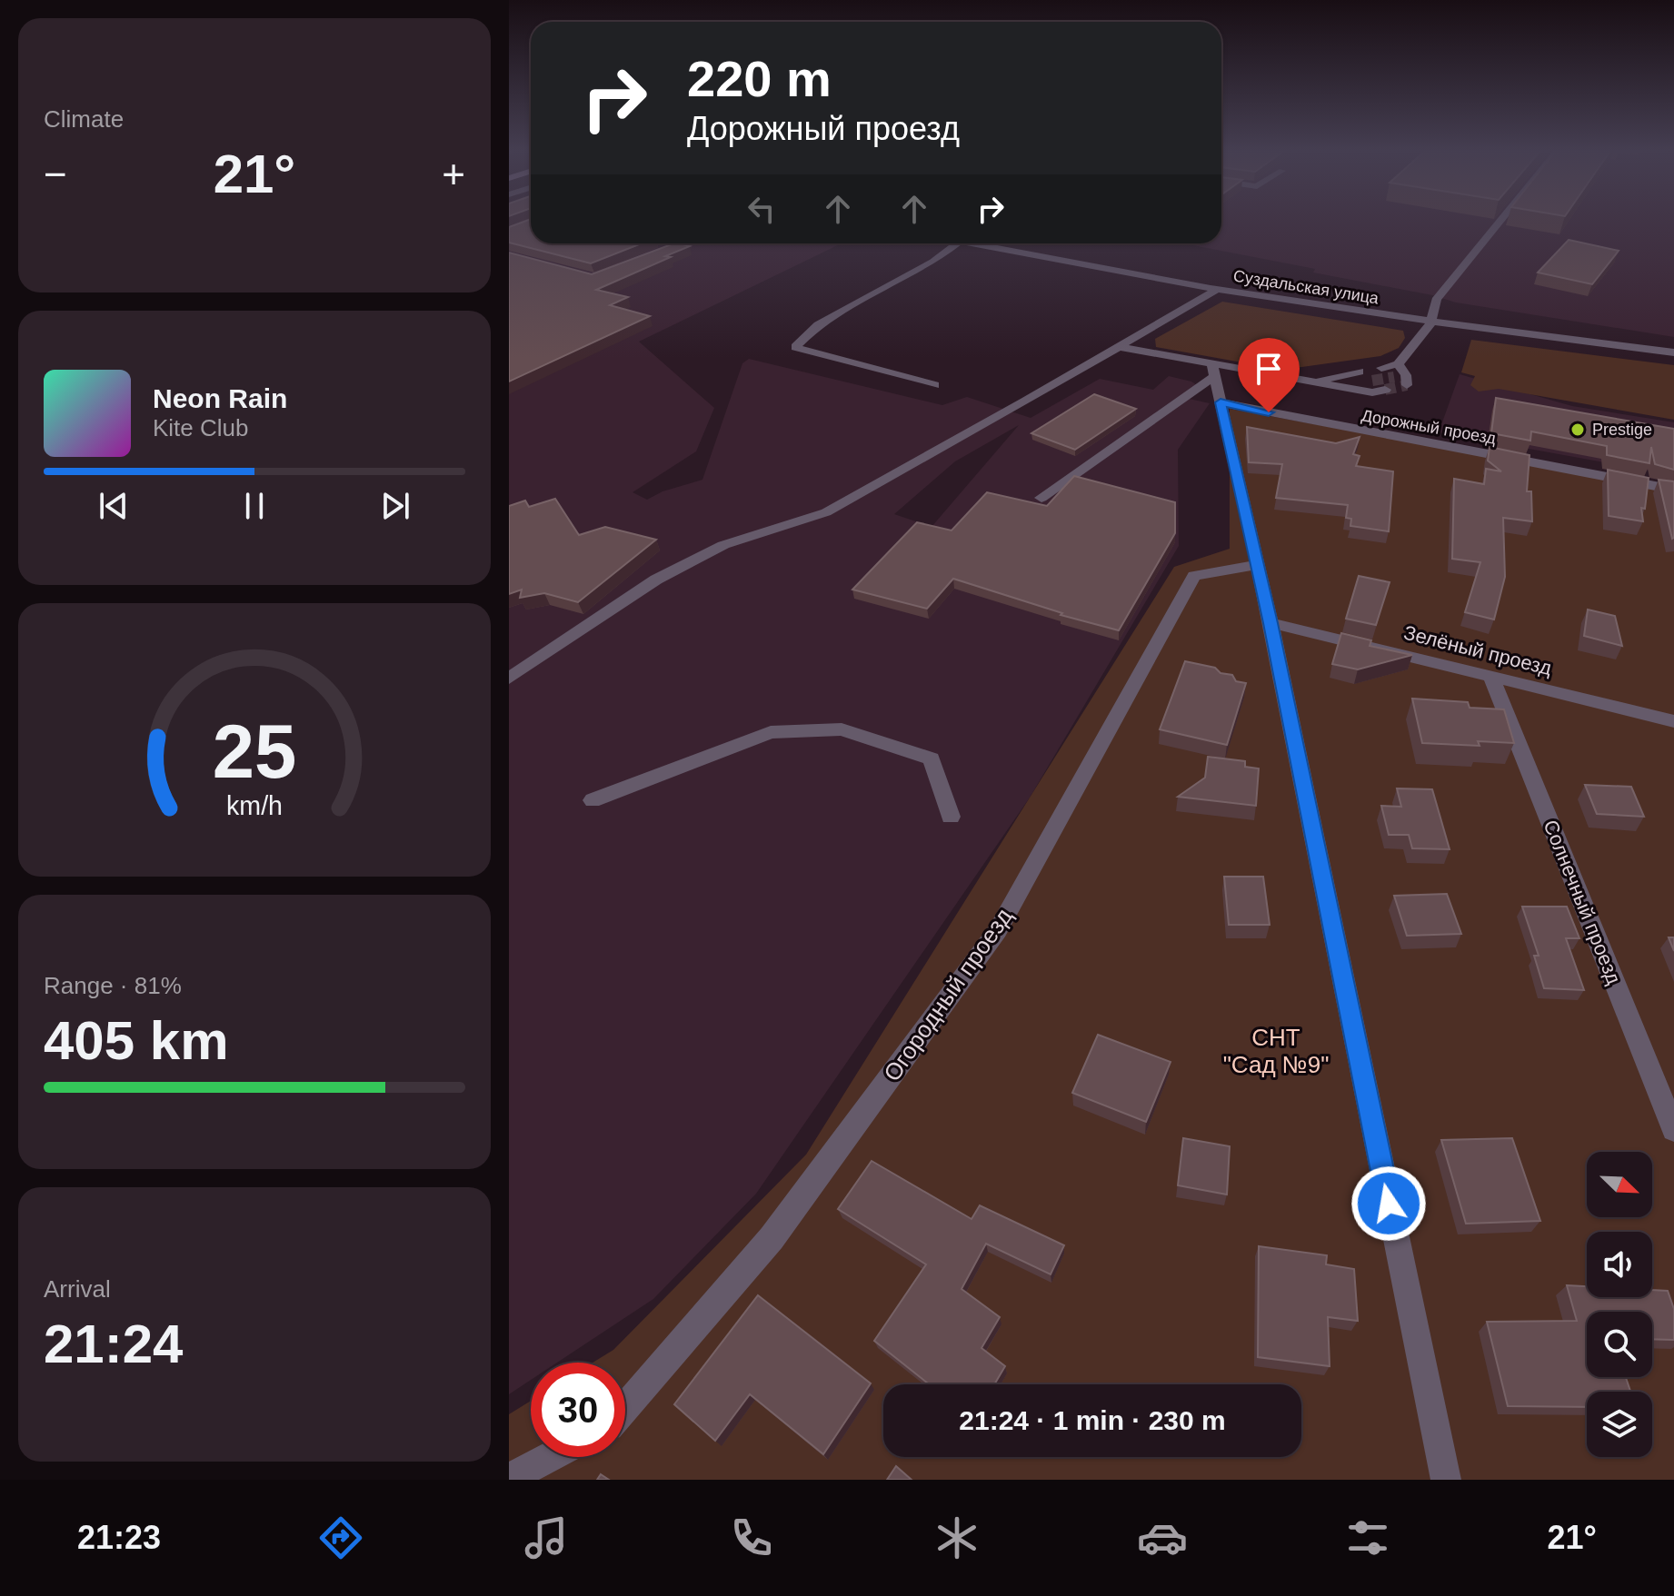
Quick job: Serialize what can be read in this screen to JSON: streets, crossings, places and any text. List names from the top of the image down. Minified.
{"streets":{"street":["Суздальская улица","Дорожный проезд","Зелёный проезд","Солнечный проезд","Огородный проезд"]},"crossings":[["Зелёный проезд","Солнечный проезд"]],"parks":["СНТ \"Сад №9\""],"places":["Prestige"],"north":"bottom right","page":{"tile":["Climate",["Range · 81%","405 km"],["Arrival","21:24"]],"turn":["220 m","Дорожный проезд"],"heat":["−","21°","+"],"song":["Neon Rain","Kite Club"],"limit":"30","trip":"21:24 · 1 min · 230 m","tabs":["21:23","21°"],"gauge":["25","km/h"]}}
